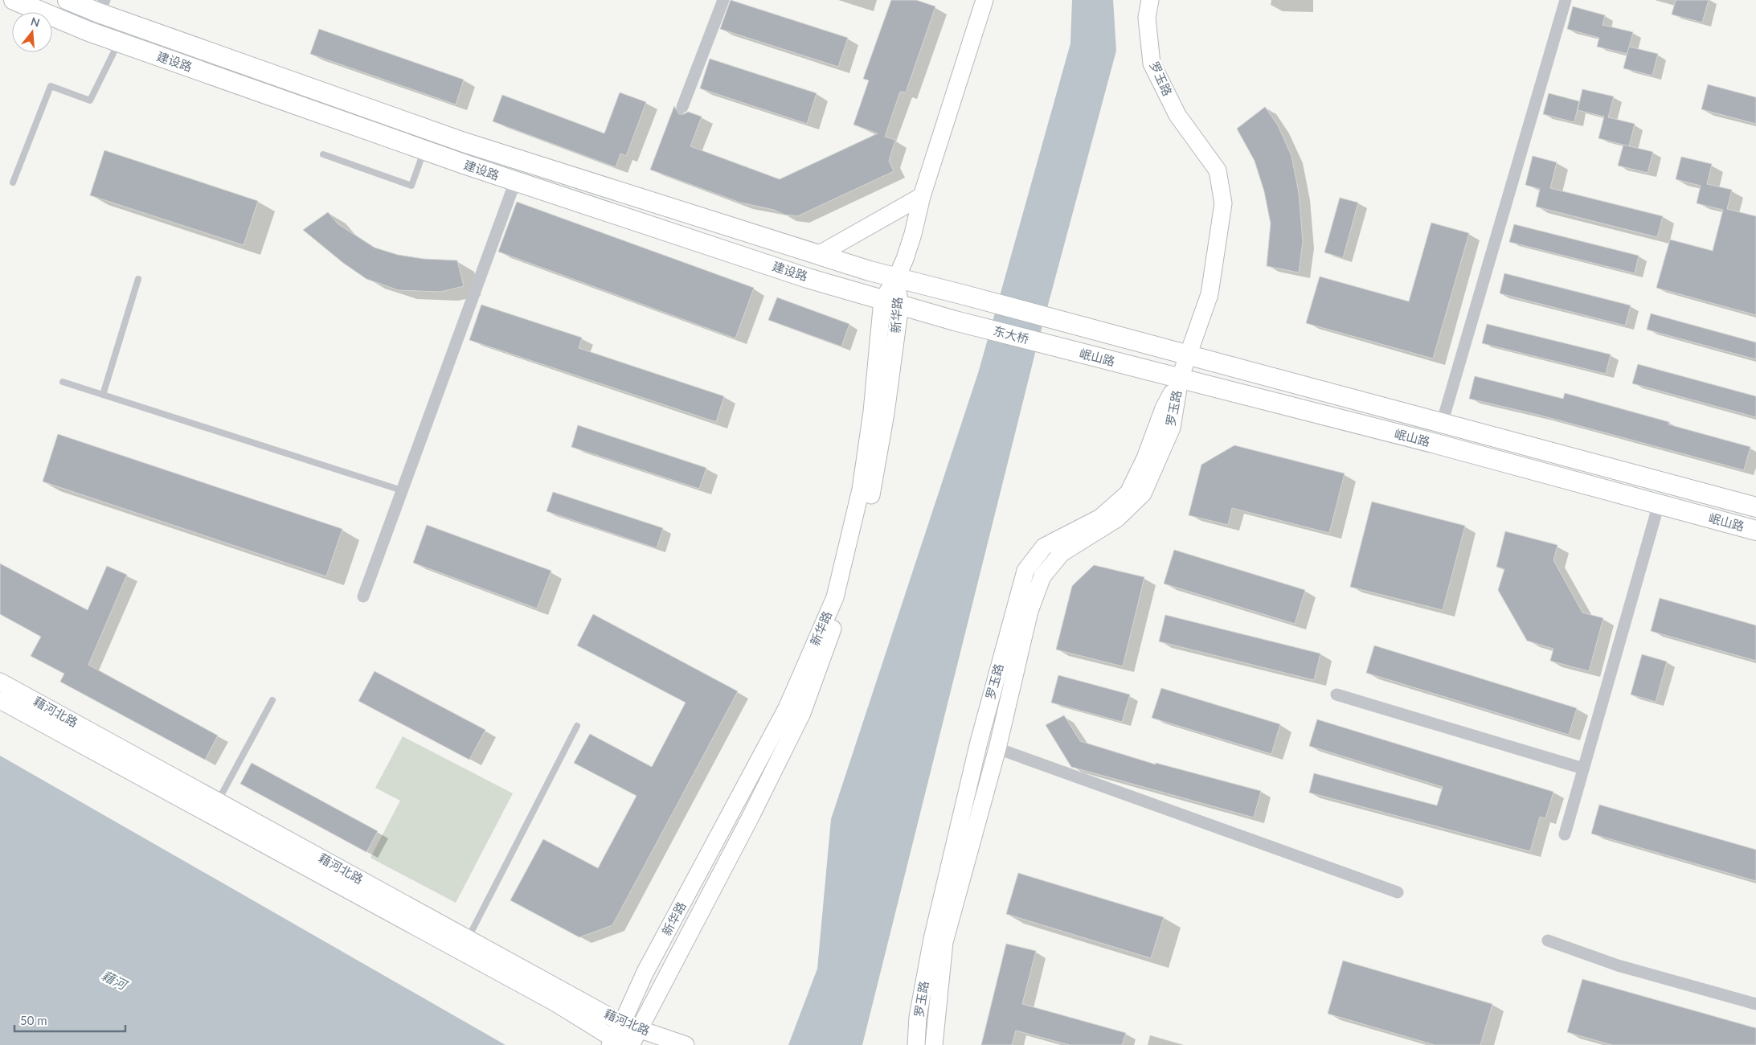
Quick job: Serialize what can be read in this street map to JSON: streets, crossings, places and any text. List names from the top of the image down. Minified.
{"streets":{"main road":["建设路","罗玉路","新华路","东大桥","岷山路","藉河北路"]},"crossings":[["建设路","新华路"],["建设路","东大桥"],["建设路","岷山路"],["罗玉路","岷山路"],["新华路","藉河北路"],["东大桥","岷山路"]],"water":["藉河"],"scale_bar":"50 m","north":"top"}
